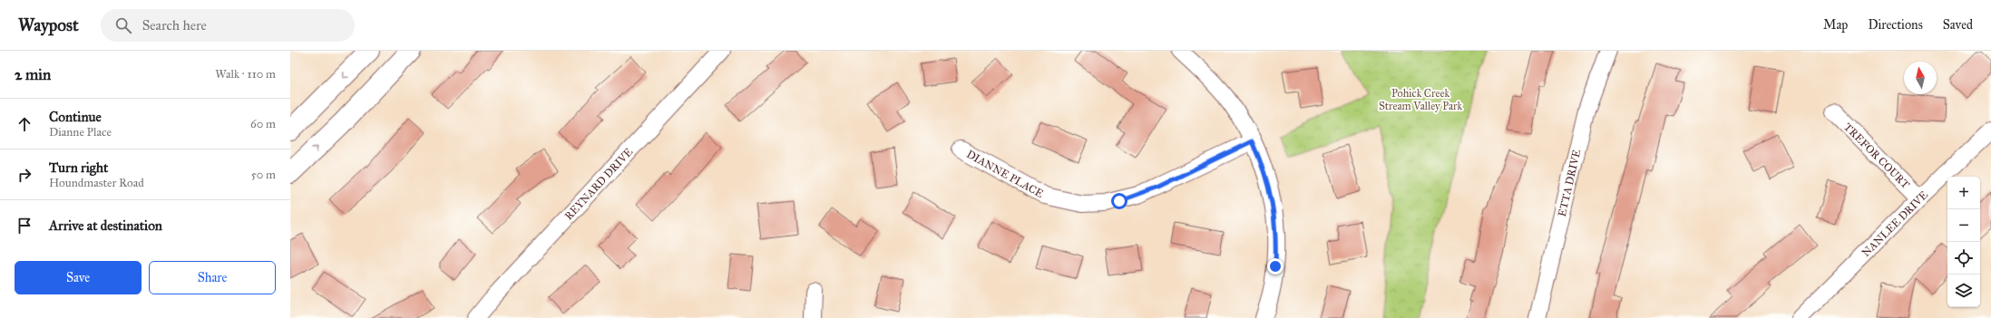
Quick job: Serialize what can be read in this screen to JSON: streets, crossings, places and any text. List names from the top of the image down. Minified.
{"streets":{"street":["TREFOR COURT","DIANNE PLACE","ETTA DRIVE","REYNARD DRIVE","NANLEE DRIVE"]},"crossings":[["TREFOR COURT","NANLEE DRIVE"]],"parks":["Pohick Creek Stream Valley Park"],"north":"top","page":{"header":"Waypost","search":"Search here","nav":["Map","Directions","Saved"],"heading":["2 min","Walk · 110 m"],"list":[["Continue","Dianne Place","60 m"],["Turn right","Houndmaster Road","50 m"],"Arrive at destination"],"map_buttons":["+","−"],"buttons":["Save","Share"]}}
